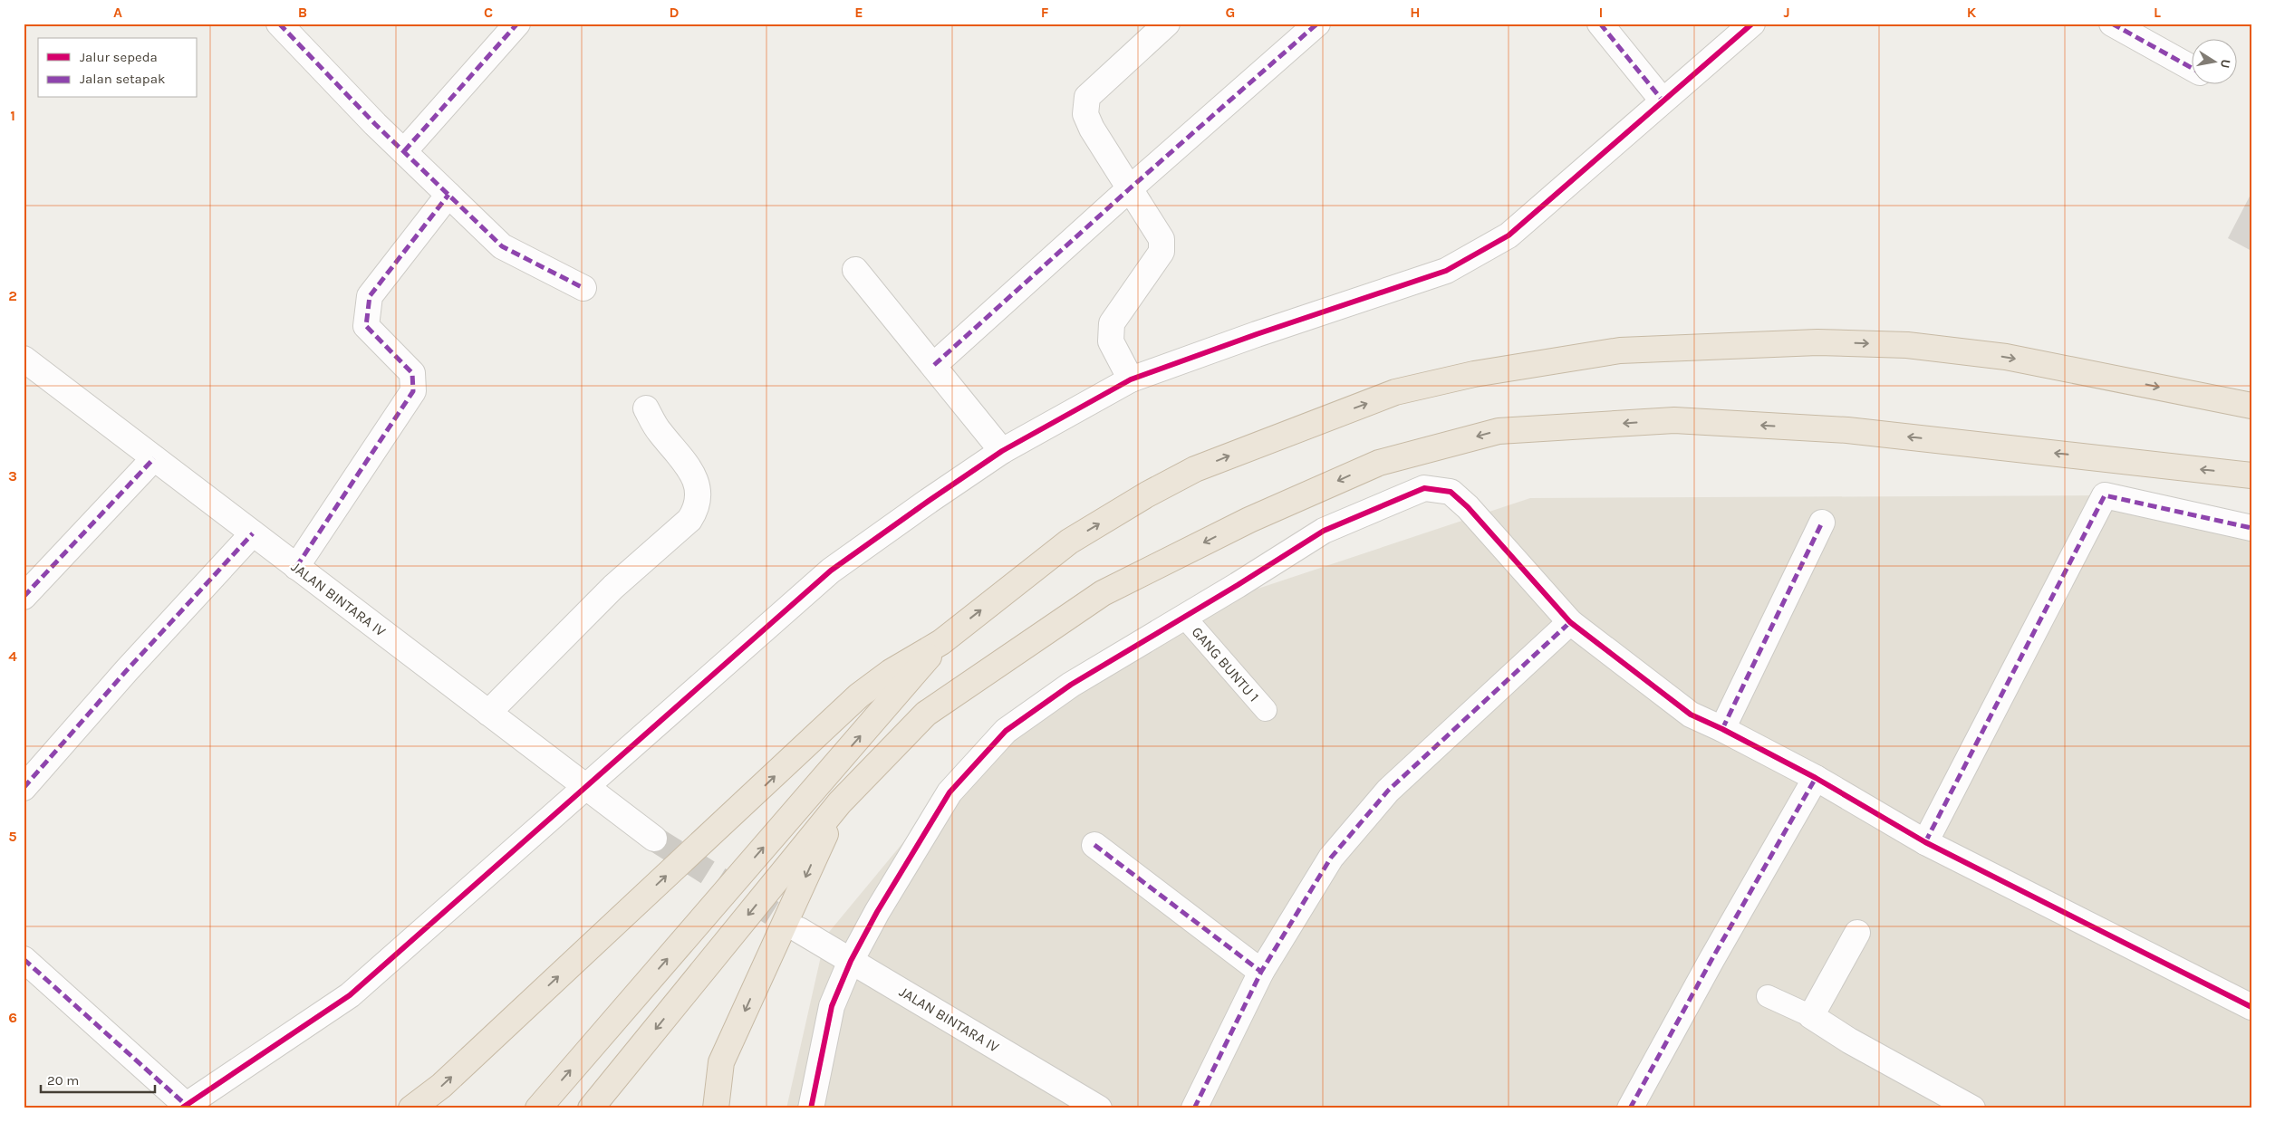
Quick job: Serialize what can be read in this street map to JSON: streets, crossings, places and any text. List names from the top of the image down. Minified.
{"streets":{"street":["JALAN BINTARA IV"],"lane":["GANG BUNTU 1"]},"legend":["Jalur sepeda","Jalan setapak"],"scale_bar":"20 m","north":"right","grid":{"columns":["A","B","C","D","E","F","G","H","I","J","K","L"],"rows":["1","2","3","4","5","6"]}}
